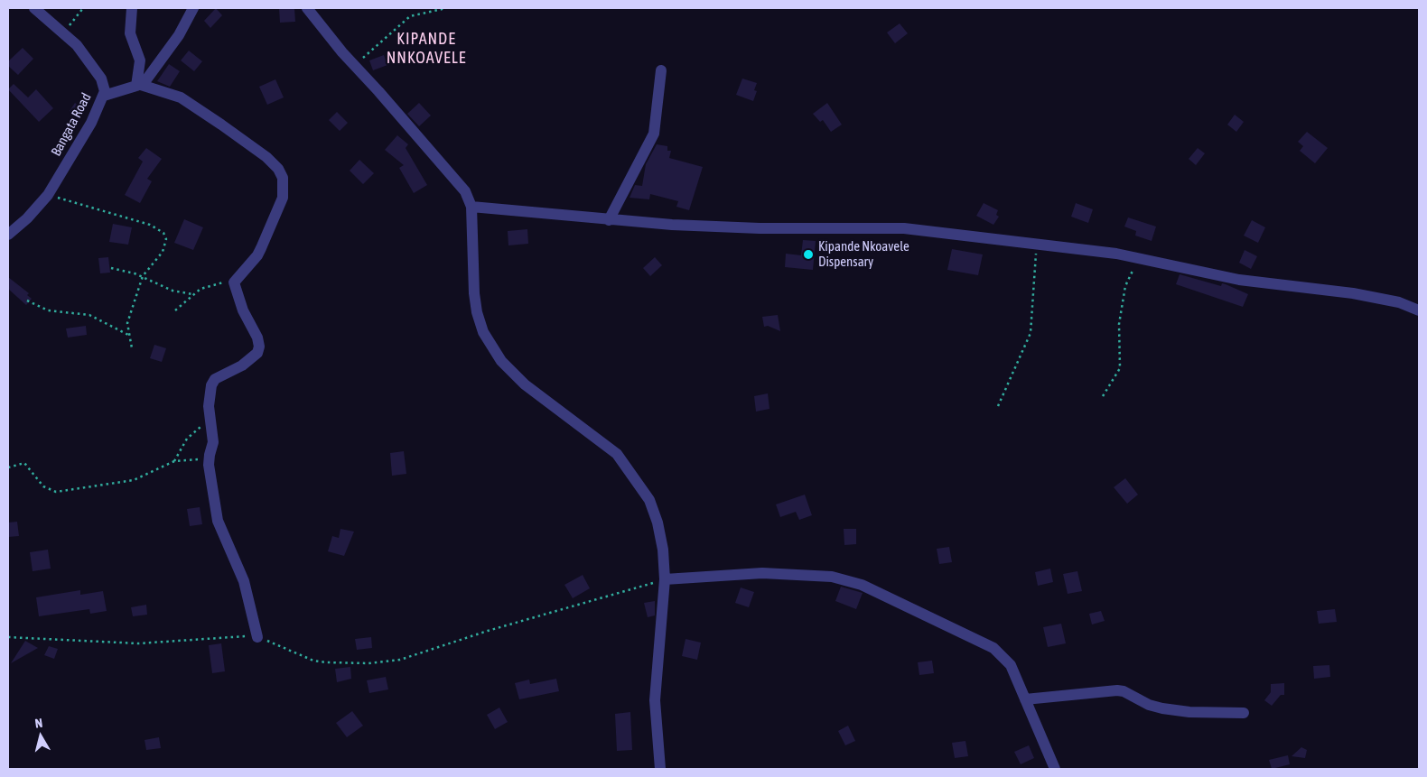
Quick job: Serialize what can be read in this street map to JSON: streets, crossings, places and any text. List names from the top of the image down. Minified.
{"streets":{"street":["Bangata Road"]},"districts":["KIPANDE NNKOAVELE"],"places":["Kipande Nkoavele Dispensary"],"north":"top"}
